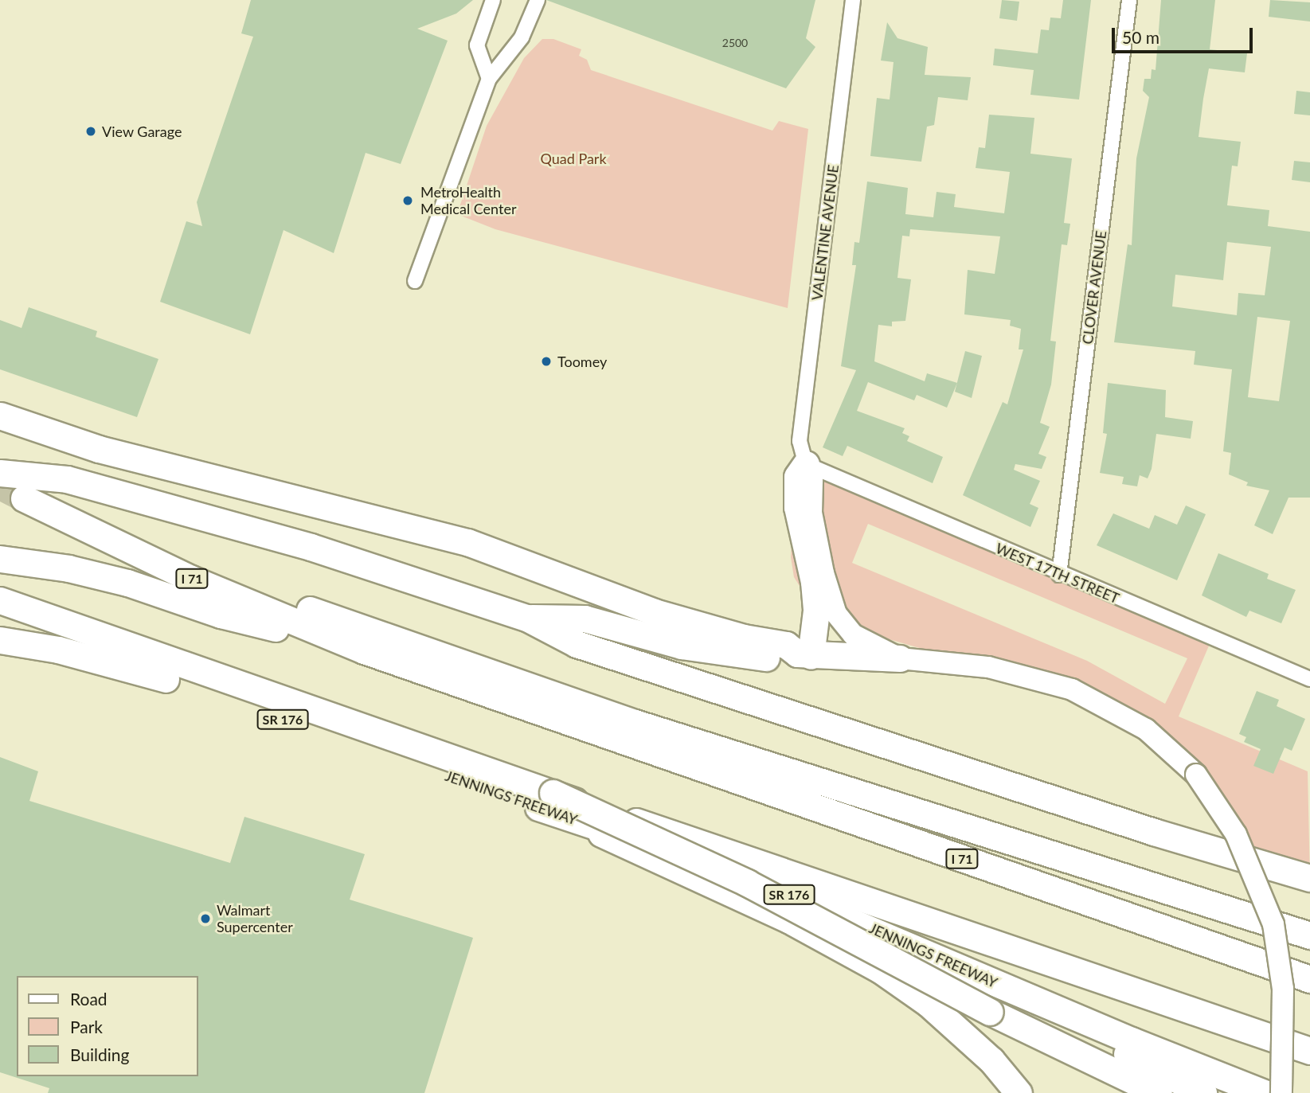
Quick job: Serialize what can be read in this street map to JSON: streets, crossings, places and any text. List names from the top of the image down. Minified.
{"streets":{"highway":["I 71","SR 176","JENNINGS FREEWAY"],"street":["VALENTINE AVENUE","CLOVER AVENUE","WEST 17TH STREET"]},"crossings":[["VALENTINE AVENUE","WEST 17TH STREET"],["CLOVER AVENUE","WEST 17TH STREET"],["SR 176","JENNINGS FREEWAY"]],"parks":["Quad Park"],"places":["View Garage","MetroHealth Medical Center","Toomey","Walmart Supercenter"],"house_numbers":["2500"],"legend":["Road","Park","Building"],"scale_bar":"50 m"}
